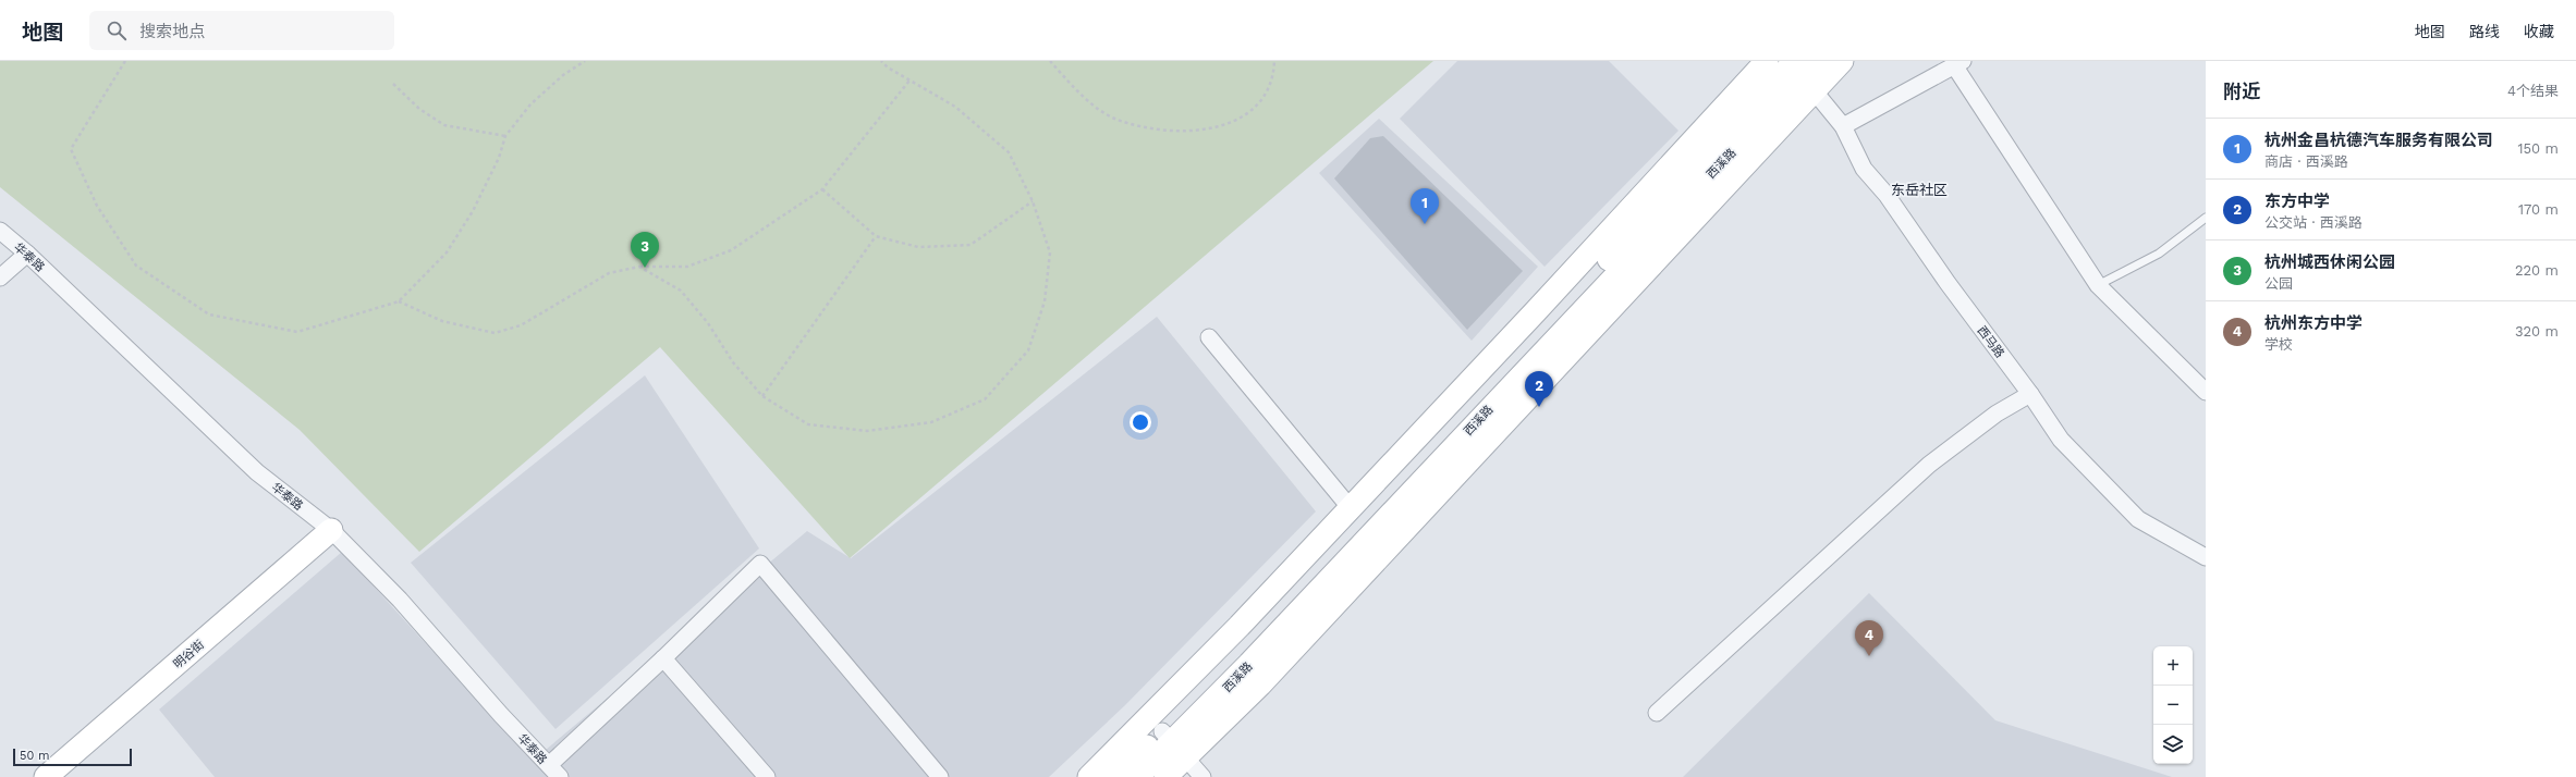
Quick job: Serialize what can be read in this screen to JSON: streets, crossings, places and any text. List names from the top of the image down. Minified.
{"streets":{"street":["西溪路","华泰路","西马路","明谷街"]},"crossings":[["西溪路","西马路"],["华泰路","明谷街"]],"districts":["东岳社区"],"scale_bar":"50 m","page":{"header":"地图","search":"搜索地点","nav":["地图","路线","收藏"],"heading":["附近","4个结果"],"list":[{"mark":"1","name":"杭州金昌杭德汽车服务有限公司","note":"商店 · 西溪路","value":"150 m"},{"mark":"2","name":"东方中学","note":"公交站 · 西溪路","value":"170 m"},{"mark":"3","name":"杭州城西休闲公园","note":"公园","value":"220 m"},{"mark":"4","name":"杭州东方中学","note":"学校","value":"320 m"}],"pins":["1","3","2","4"],"map_buttons":["+","−"],"scale":"50 m"}}
